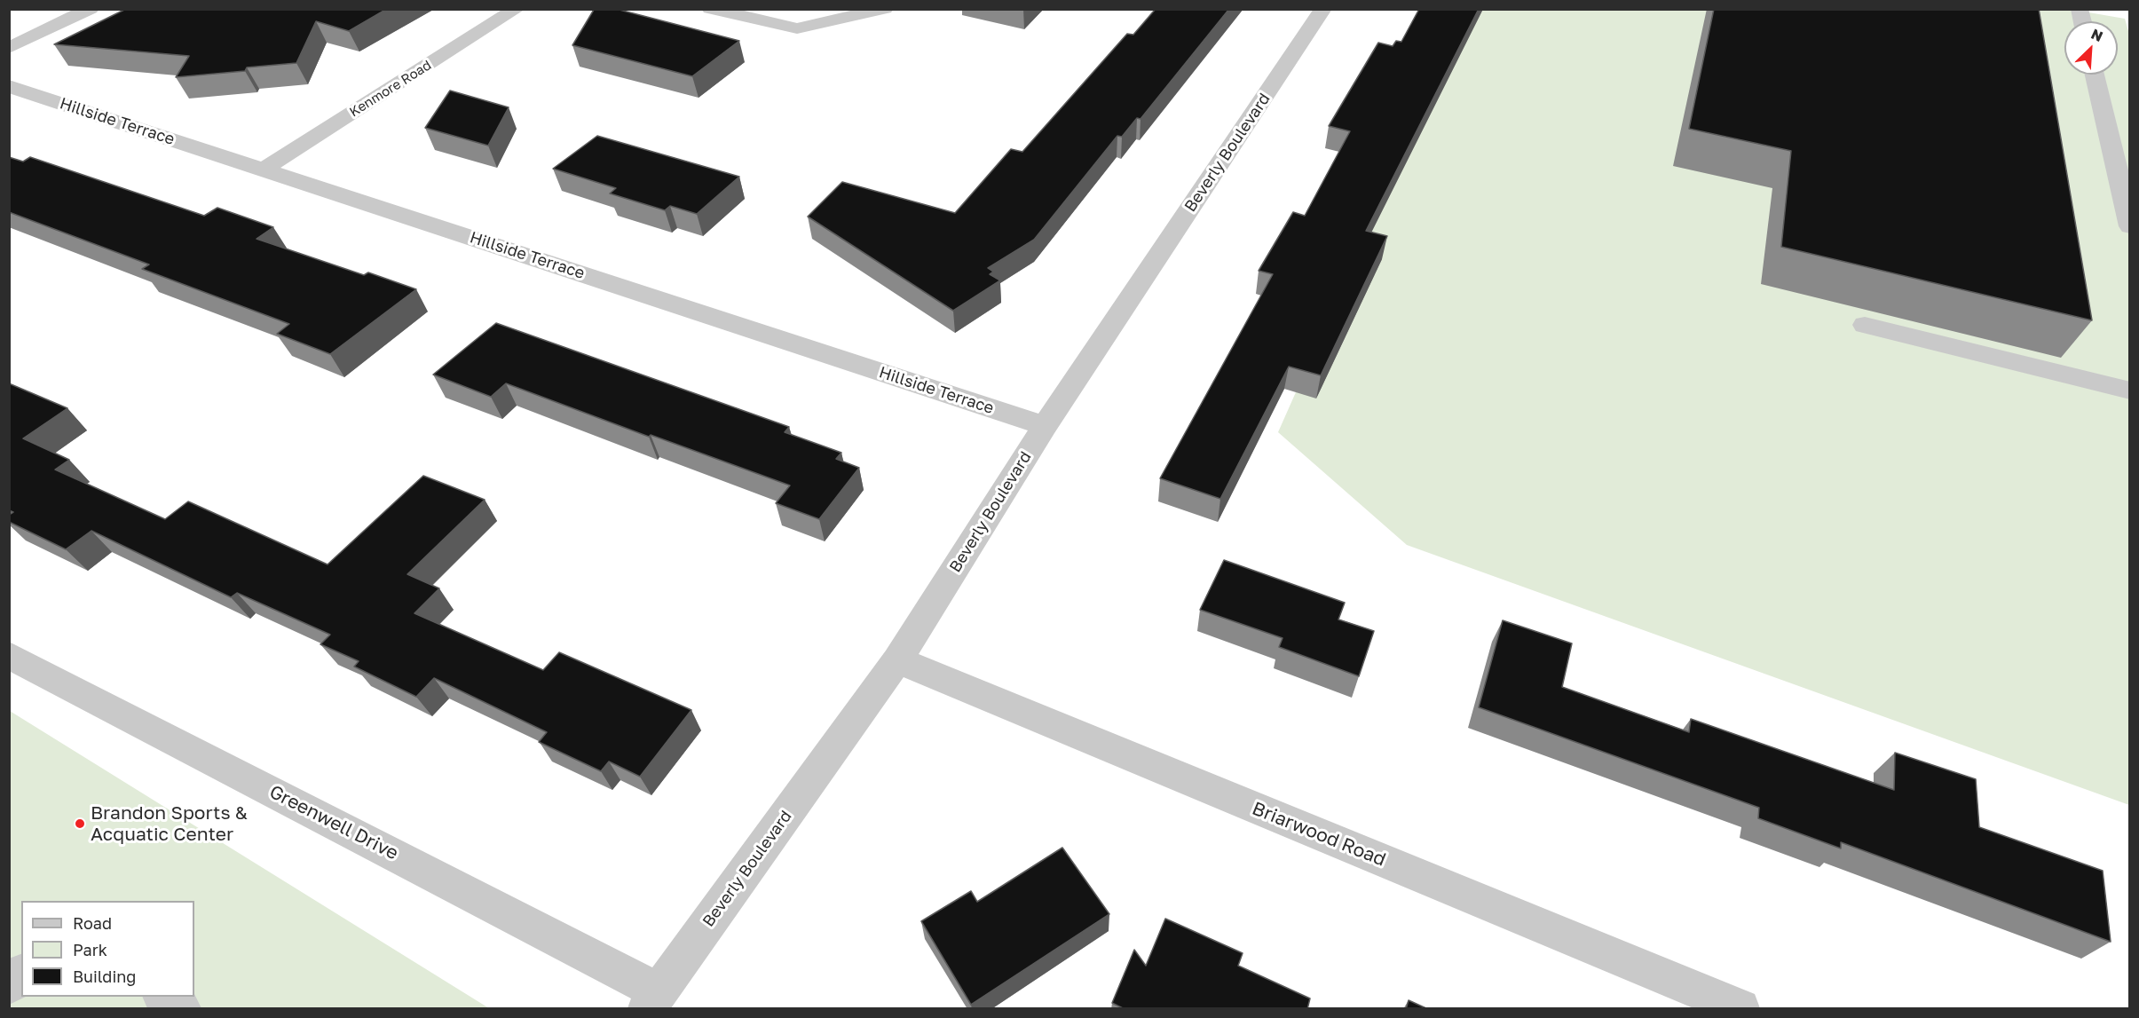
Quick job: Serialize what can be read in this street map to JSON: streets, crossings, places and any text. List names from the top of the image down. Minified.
{"streets":{"street":["Kenmore Road","Hillside Terrace","Beverly Boulevard","Greenwell Drive","Briarwood Road"]},"crossings":[["Kenmore Road","Hillside Terrace"],["Hillside Terrace","Beverly Boulevard"],["Beverly Boulevard","Greenwell Drive"],["Beverly Boulevard","Briarwood Road"]],"places":["Brandon Sports & Acquatic Center"],"legend":["Road","Park","Building"],"north":"top right"}
